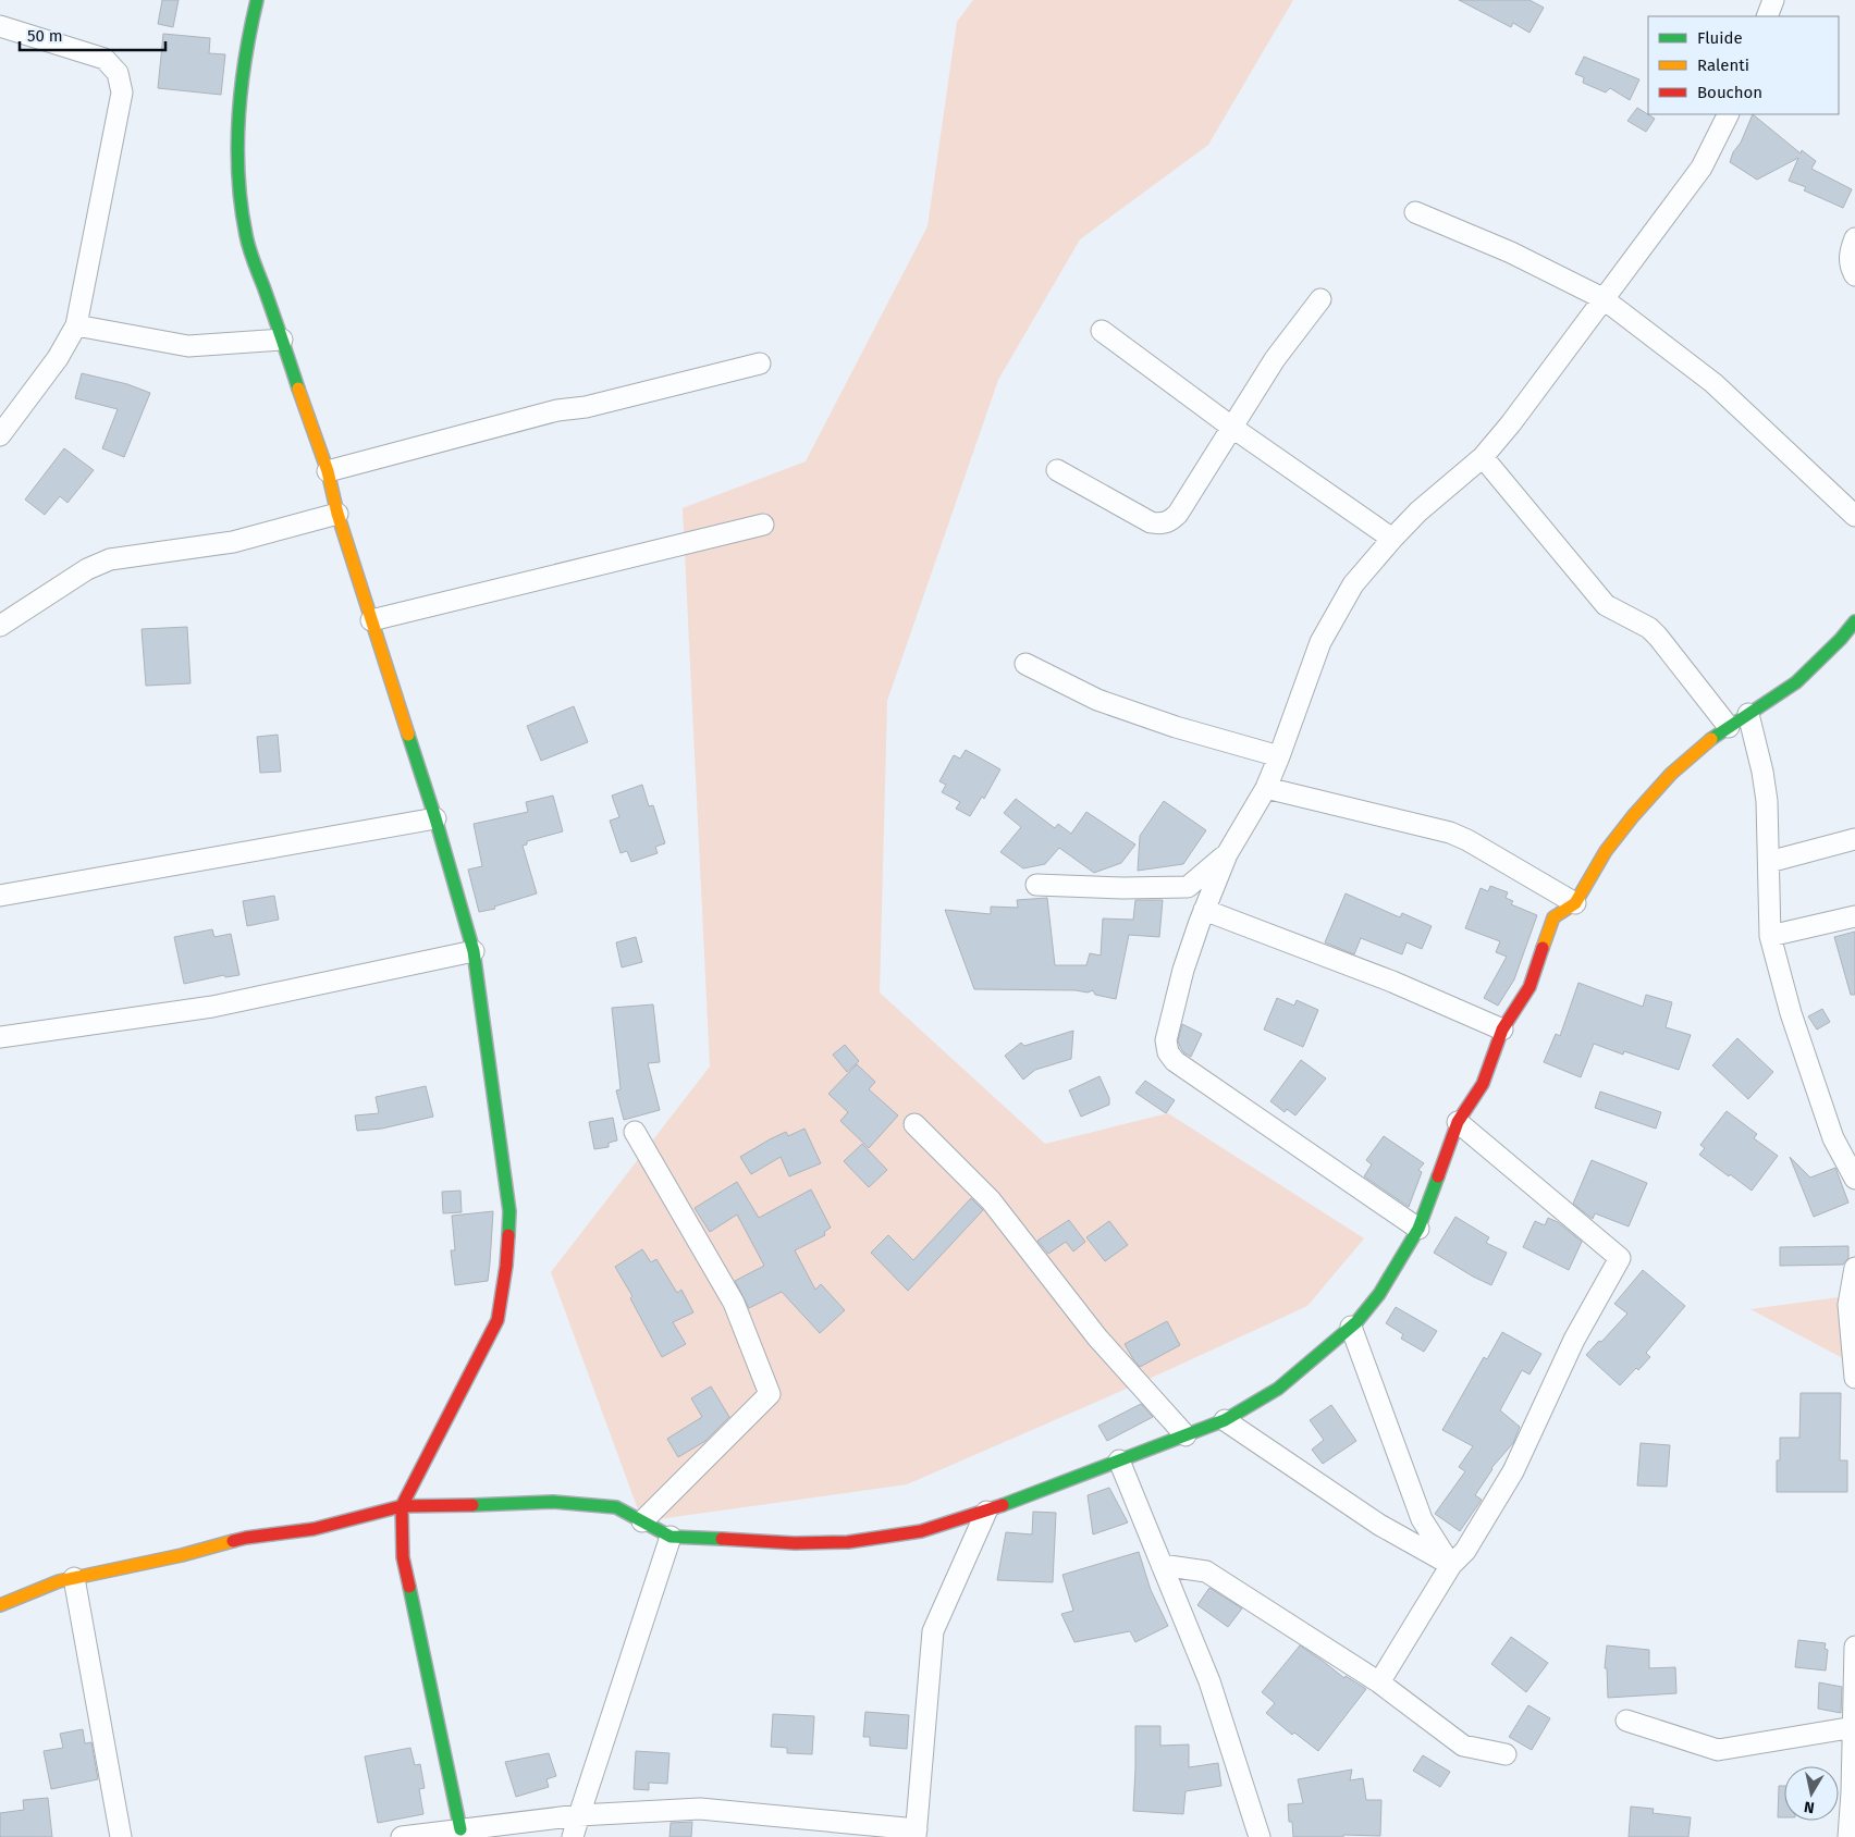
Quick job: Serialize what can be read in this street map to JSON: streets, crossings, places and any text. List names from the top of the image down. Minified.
{"legend":["Fluide","Ralenti","Bouchon"],"scale_bar":"50 m","north":"bottom"}
